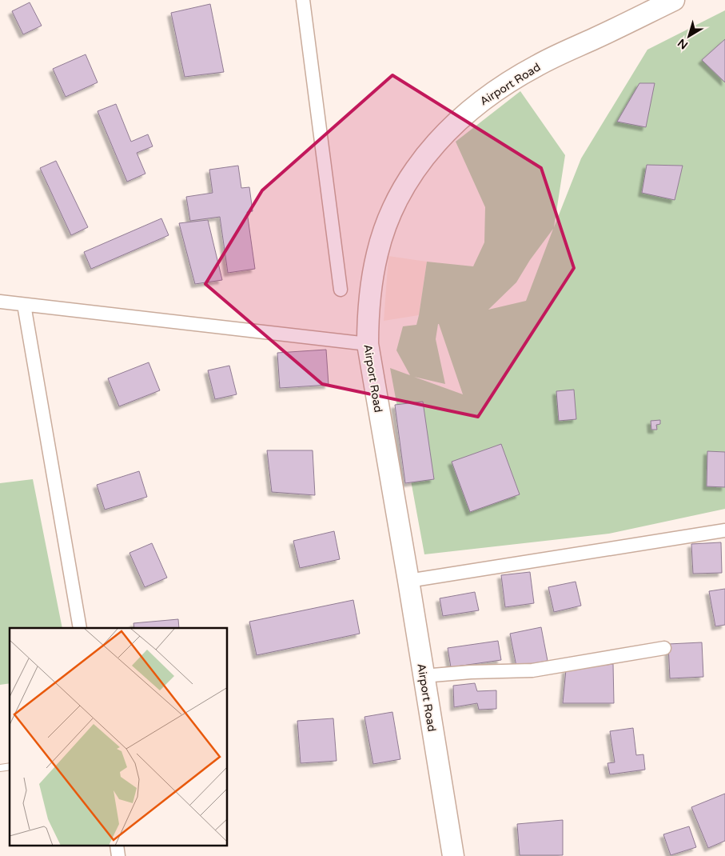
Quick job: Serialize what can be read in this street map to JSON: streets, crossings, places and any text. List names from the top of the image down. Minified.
{"streets":{"highway":["Airport Road"]},"north":"bottom left"}
